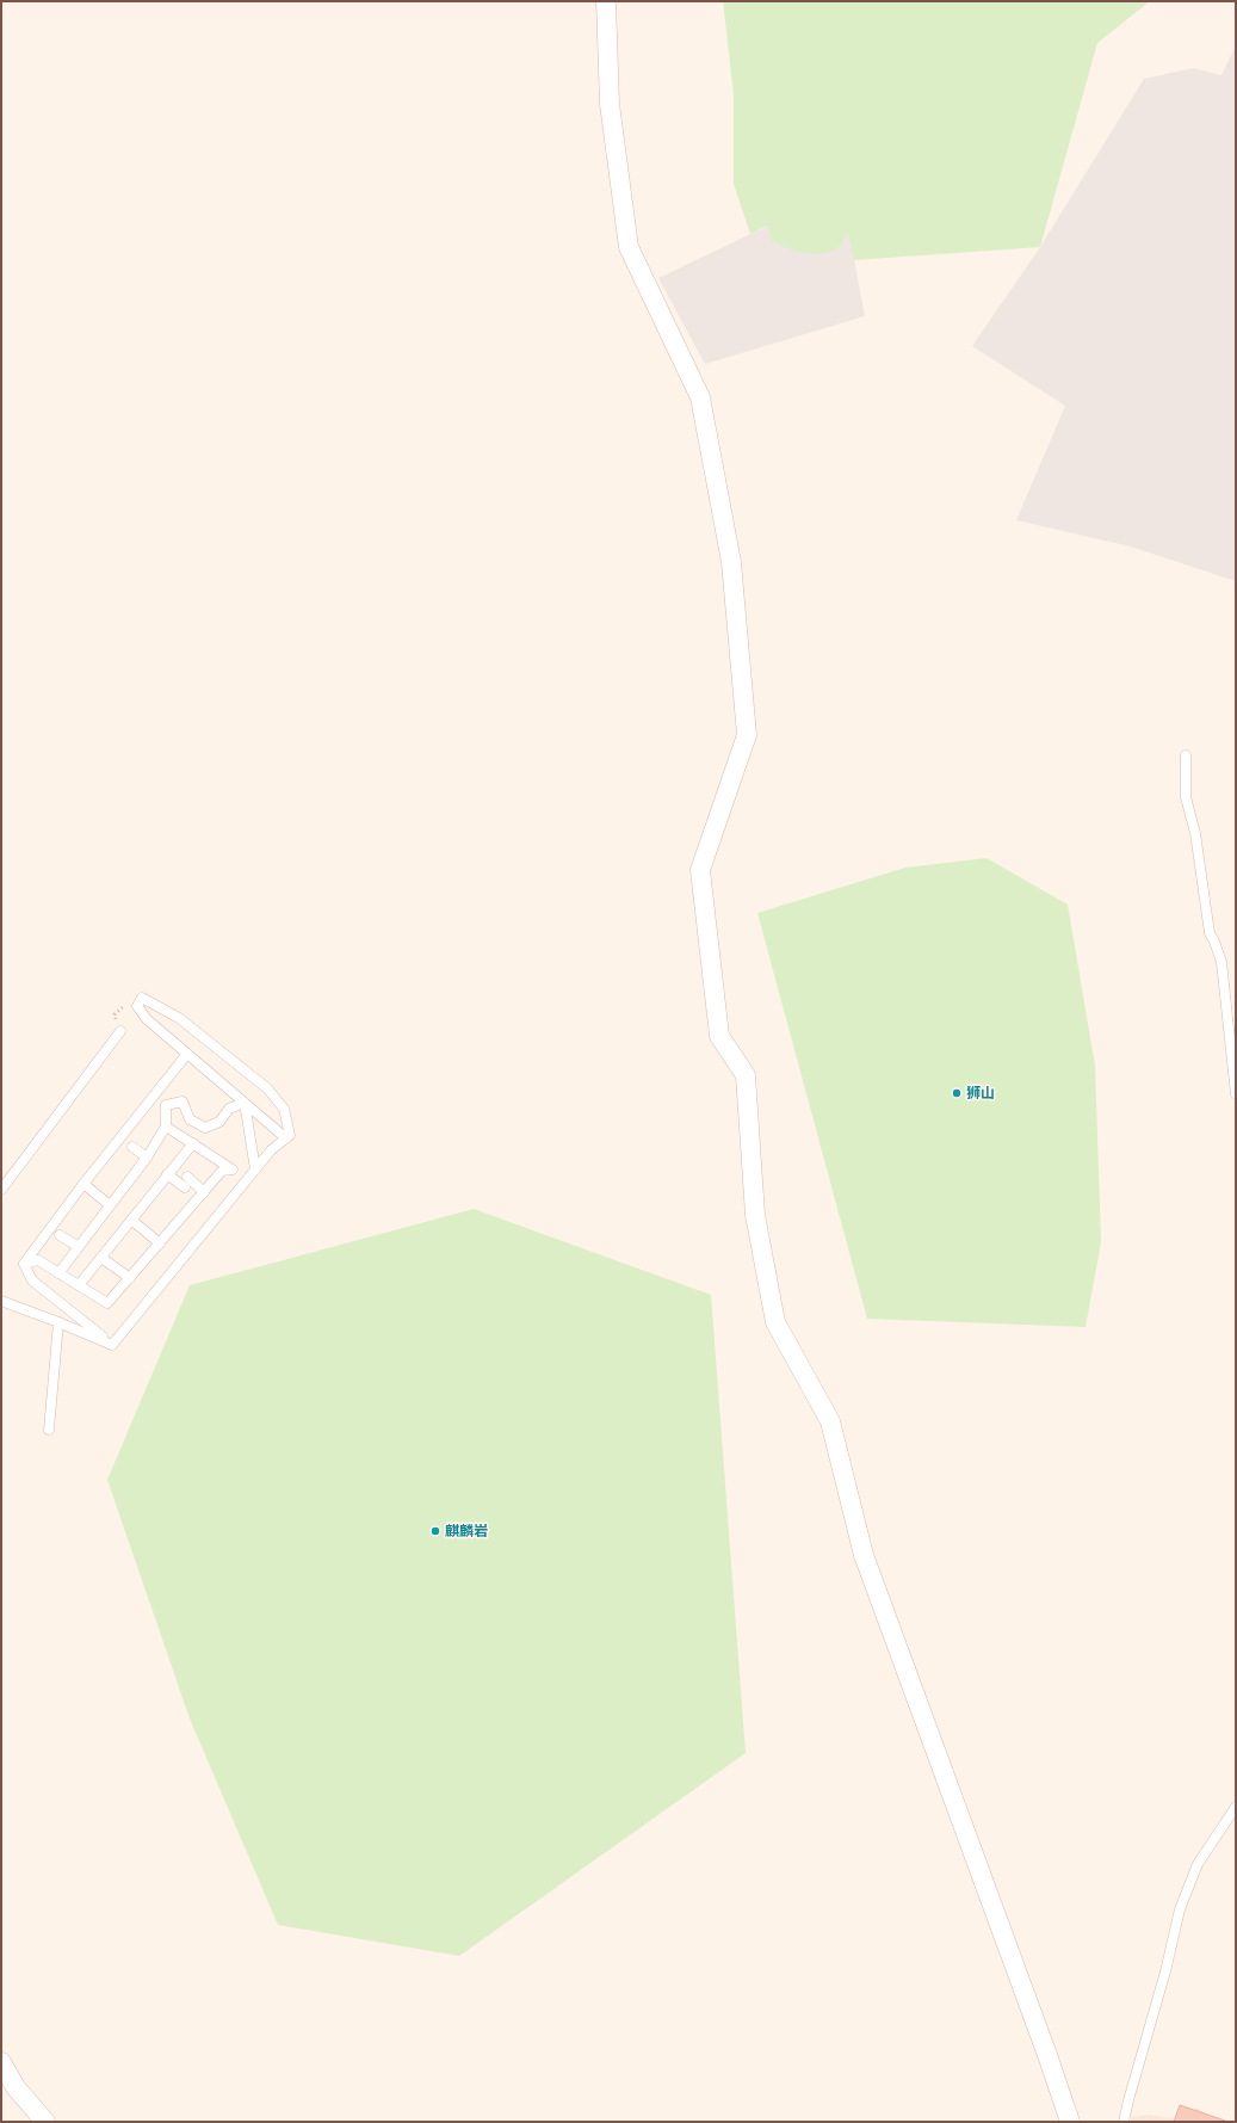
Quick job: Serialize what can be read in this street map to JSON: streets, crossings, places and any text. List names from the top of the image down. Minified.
{"places":["狮山","麒麟岩"]}
